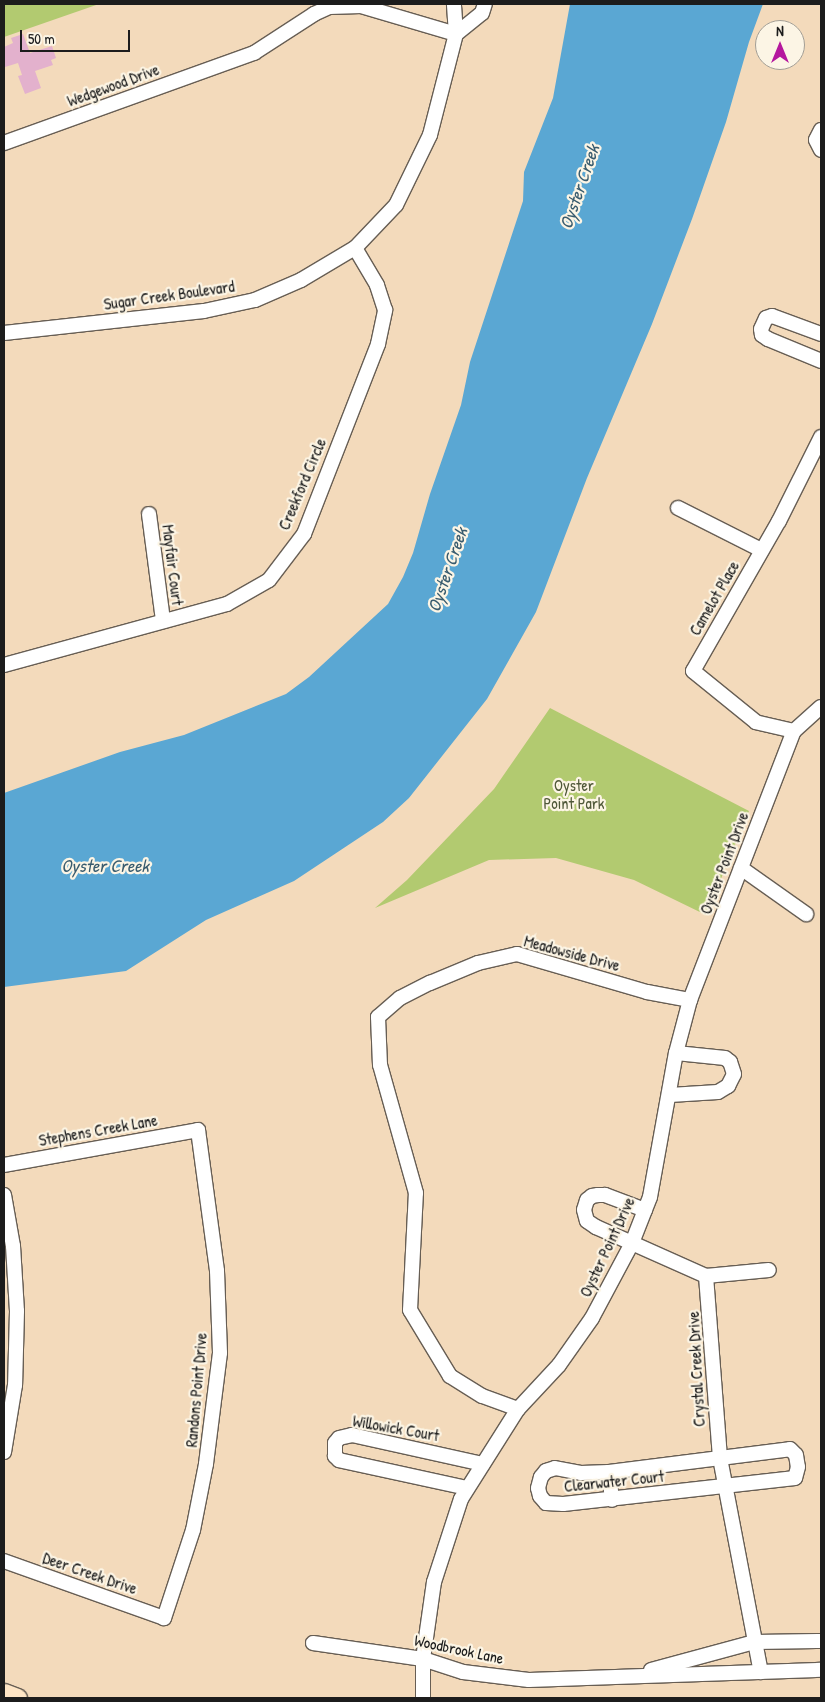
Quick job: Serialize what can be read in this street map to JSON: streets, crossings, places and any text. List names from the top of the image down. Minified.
{"streets":{"street":["Wedgewood Drive","Sugar Creek Boulevard","Creekford Circle","Mayfair Court","Camelot Place","Oyster Point Drive","Meadowside Drive","Stephens Creek Lane","Crystal Creek Drive","Randons Point Drive","Willowick Court","Clearwater Court","Deer Creek Drive","Woodbrook Lane"]},"crossings":[["Wedgewood Drive","Sugar Creek Boulevard"],["Sugar Creek Boulevard","Creekford Circle"],["Creekford Circle","Mayfair Court"],["Camelot Place","Oyster Point Drive"],["Oyster Point Drive","Meadowside Drive"],["Oyster Point Drive","Willowick Court"],["Oyster Point Drive","Woodbrook Lane"],["Stephens Creek Lane","Randons Point Drive"],["Crystal Creek Drive","Clearwater Court"],["Crystal Creek Drive","Woodbrook Lane"],["Randons Point Drive","Deer Creek Drive"]],"water":["Oyster Creek"],"parks":["Oyster Point Park"],"scale_bar":"50 m","north":"top"}
